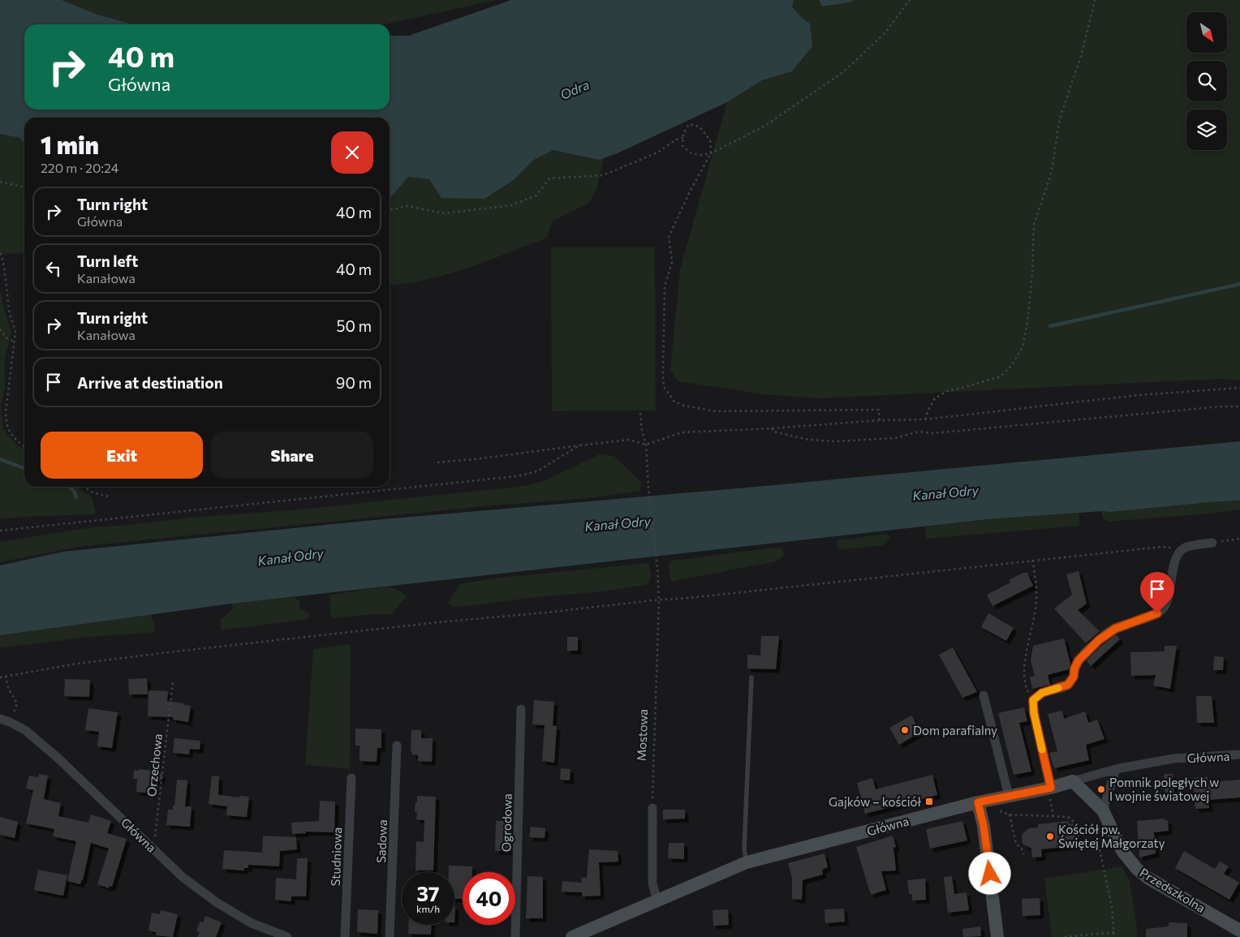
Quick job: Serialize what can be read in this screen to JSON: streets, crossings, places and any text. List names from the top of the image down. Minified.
{"streets":{"street":["Główna","Ogrodowa","Sadowa","Studniowa","Przedszkolna"],"path":["Mostowa","Orzechowa"]},"crossings":[["Główna","Orzechowa"],["Główna","Przedszkolna"]],"water":["Odra","Kanał Odry"],"places":{"other":["Dom parafialny","Pomnik poległych w I wojnie światowej","Kościół pw. Świętej Małgorzaty"],"transit":["Gajków – kościół"]},"north":"bottom right","page":{"turn":["40 m","Główna"],"heading":["1 min","220 m · 20:24"],"list":[{"name":"Turn right","note":"Główna","value":"40 m"},{"name":"Turn left","note":"Kanałowa","value":"40 m"},{"name":"Turn right","note":"Kanałowa","value":"50 m"},{"name":"Arrive at destination","value":"90 m"}],"buttons":["Exit","Share"],"speed":"37 km/h","limit":"40"}}
